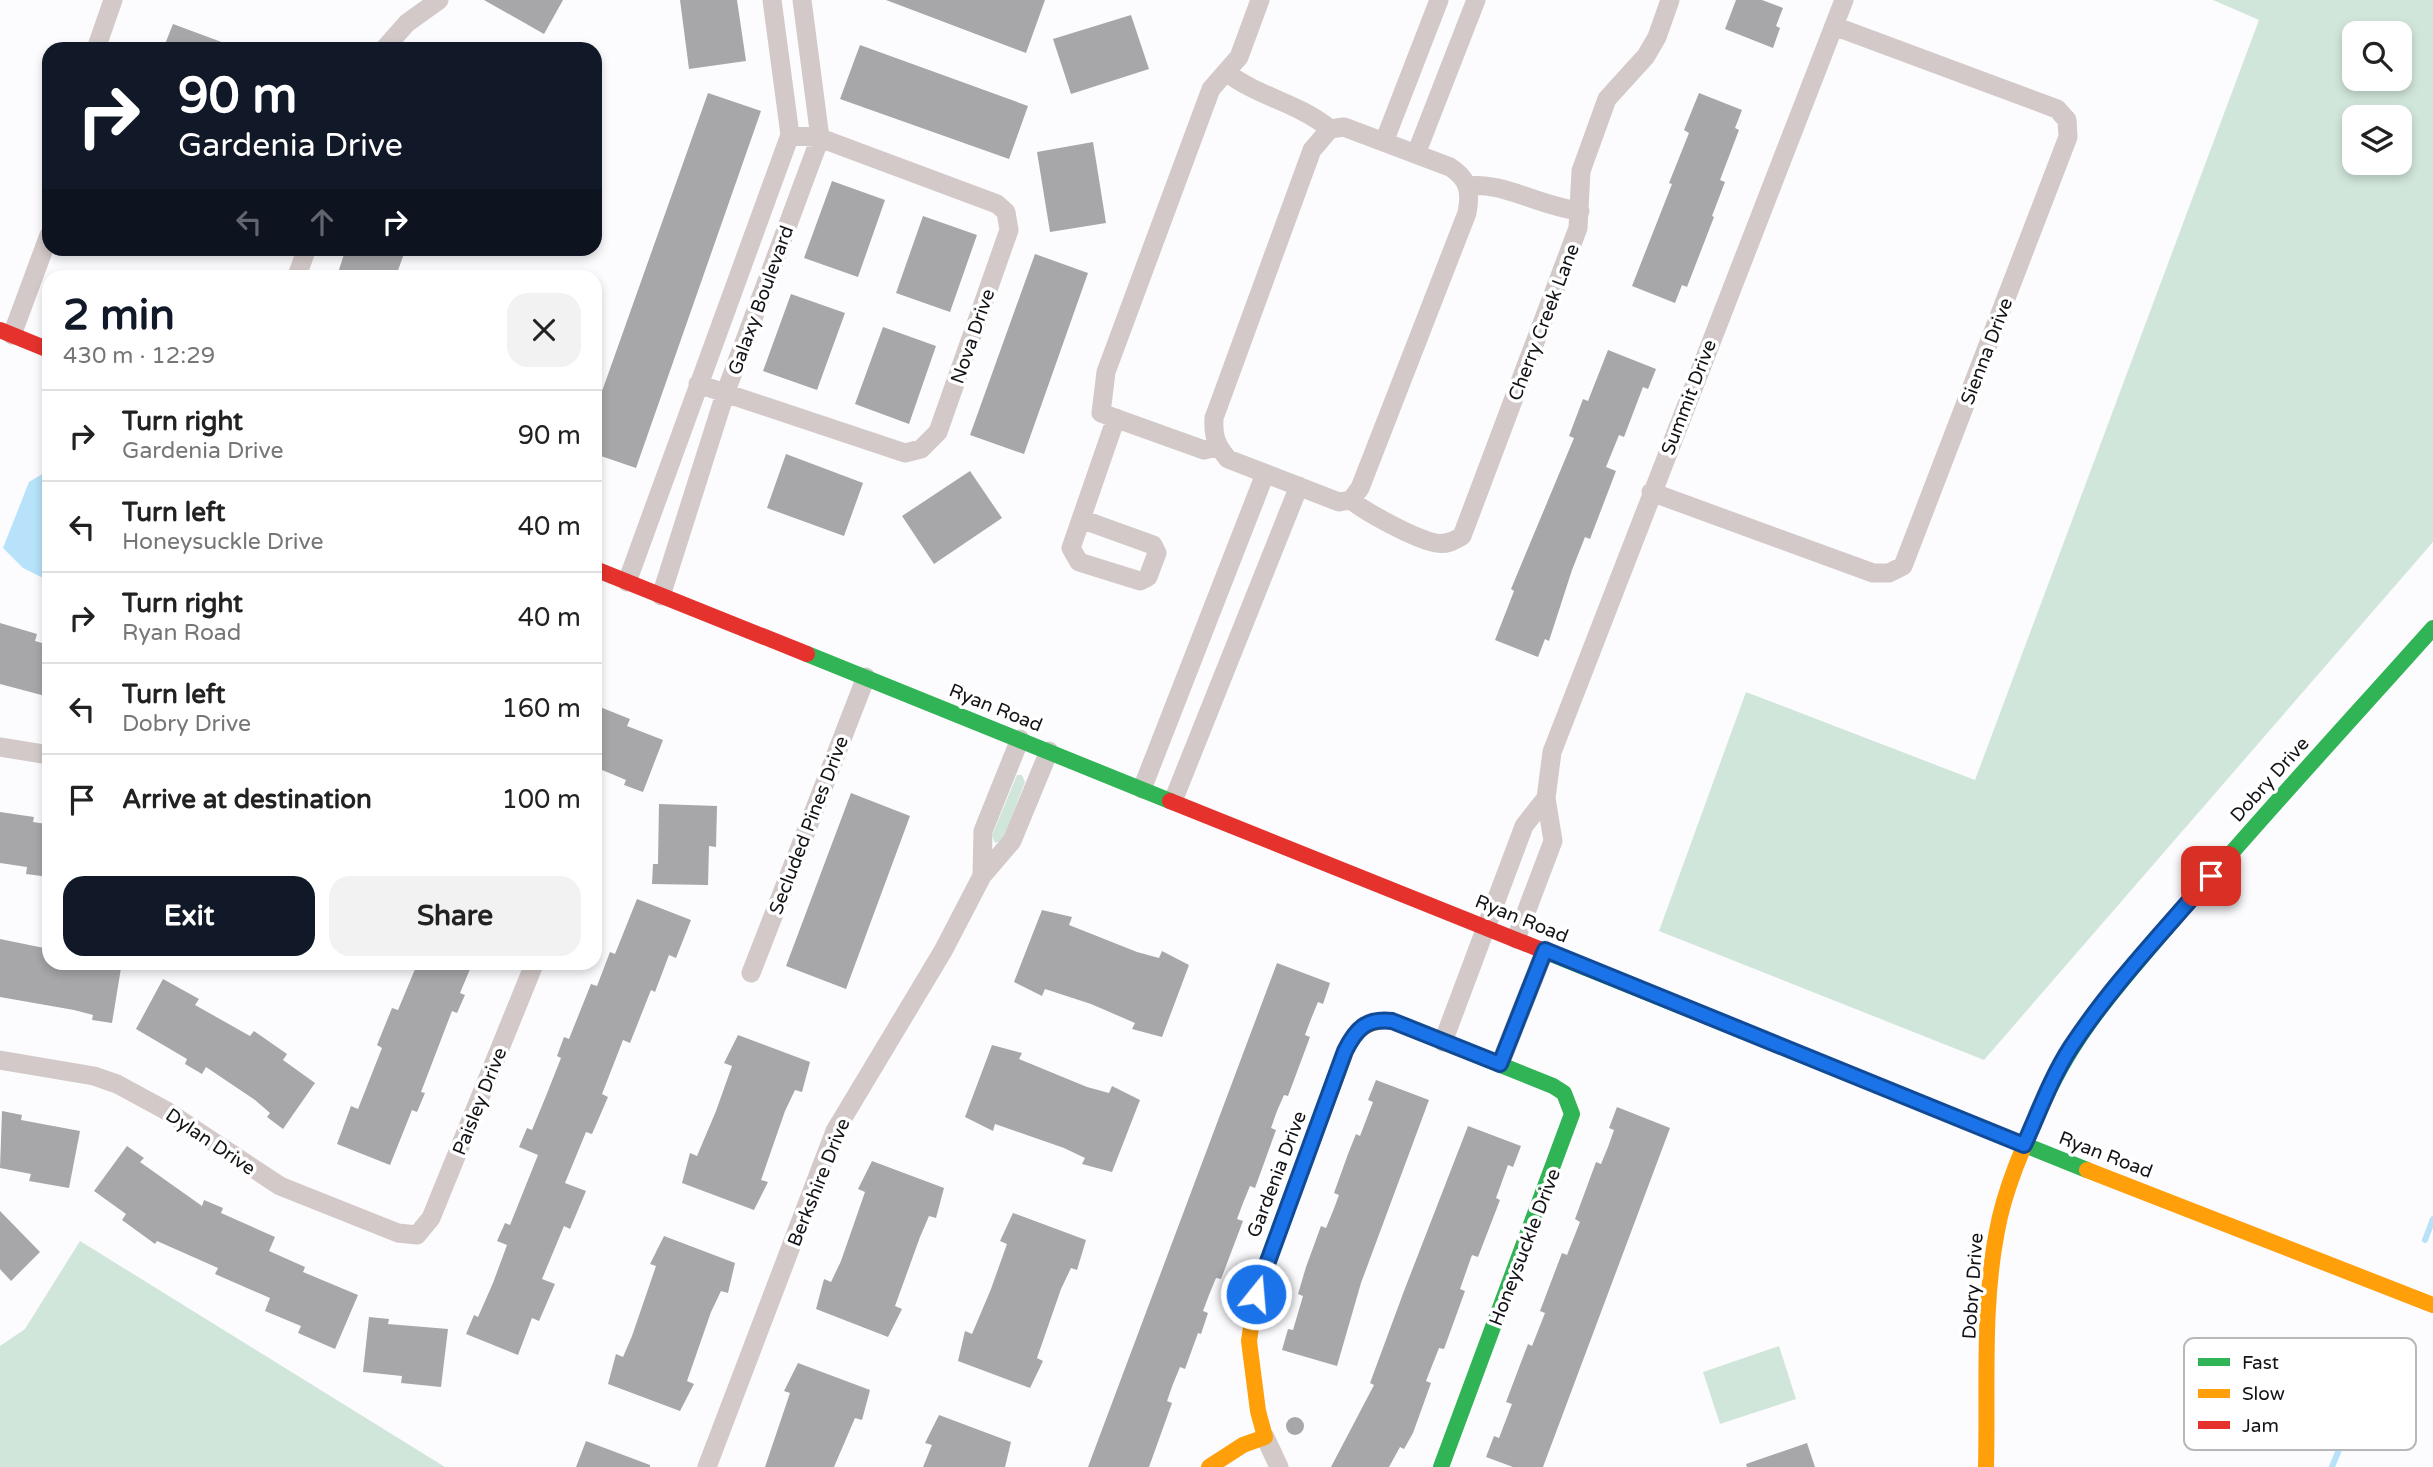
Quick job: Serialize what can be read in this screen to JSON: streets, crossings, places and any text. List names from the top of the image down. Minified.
{"streets":{"street":["Galaxy Boulevard","Cherry Creek Lane","Nova Drive","Sienna Drive","Summit Drive","Ryan Road","Dobry Drive","Secluded Pines Drive","Paisley Drive","Dylan Drive","Gardenia Drive","Berkshire Drive","Honeysuckle Drive"]},"crossings":[["Galaxy Boulevard","Nova Drive"],["Galaxy Boulevard","Ryan Road"],["Sienna Drive","Summit Drive"],["Summit Drive","Ryan Road"],["Ryan Road","Dobry Drive"],["Ryan Road","Secluded Pines Drive"],["Ryan Road","Berkshire Drive"],["Paisley Drive","Dylan Drive"],["Gardenia Drive","Honeysuckle Drive"]],"legend":["Fast","Slow","Jam"],"page":{"turn":["90 m","Gardenia Drive"],"heading":["2 min","430 m · 12:29"],"list":[{"name":"Turn right","note":"Gardenia Drive","value":"90 m"},{"name":"Turn left","note":"Honeysuckle Drive","value":"40 m"},{"name":"Turn right","note":"Ryan Road","value":"40 m"},{"name":"Turn left","note":"Dobry Drive","value":"160 m"},{"name":"Arrive at destination","value":"100 m"}],"buttons":["Exit","Share"]}}
